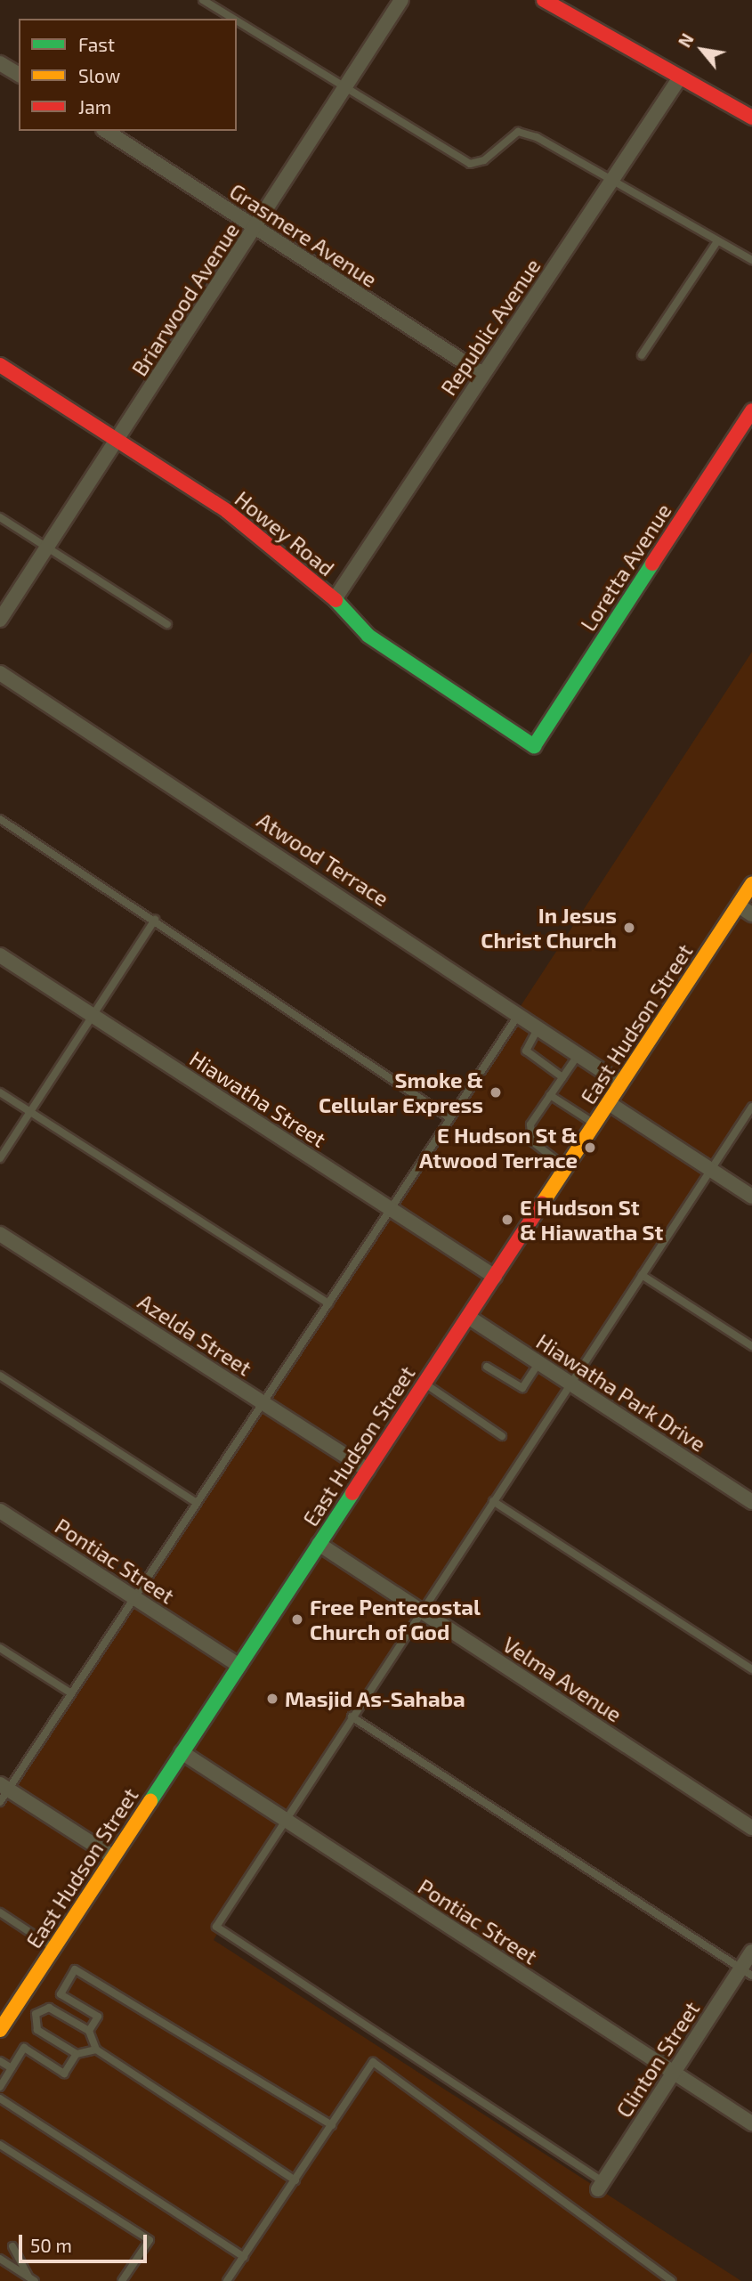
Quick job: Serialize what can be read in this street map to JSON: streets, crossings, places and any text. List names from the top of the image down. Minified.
{"streets":{"main road":["Howey Road","Loretta Avenue","East Hudson Street"],"street":["Grasmere Avenue","Briarwood Avenue","Republic Avenue","Atwood Terrace","Hiawatha Street","Azelda Street","Hiawatha Park Drive","Pontiac Street","Velma Avenue","Clinton Street"]},"crossings":[["Grasmere Avenue","Briarwood Avenue"],["Grasmere Avenue","Republic Avenue"],["Briarwood Avenue","Howey Road"],["Republic Avenue","Howey Road"],["Howey Road","Loretta Avenue"],["Atwood Terrace","East Hudson Street"],["East Hudson Street","Hiawatha Street"],["East Hudson Street","Azelda Street"],["East Hudson Street","Hiawatha Park Drive"],["East Hudson Street","Pontiac Street"],["East Hudson Street","Velma Avenue"],["Pontiac Street","Clinton Street"]],"places":["In Jesus Christ Church","Smoke & Cellular Express","E Hudson St & Atwood Terrace","E Hudson St & Hiawatha St","Free Pentecostal Church of God","Masjid As-Sahaba"],"legend":["Fast","Slow","Jam"],"scale_bar":"50 m","north":"top left"}
